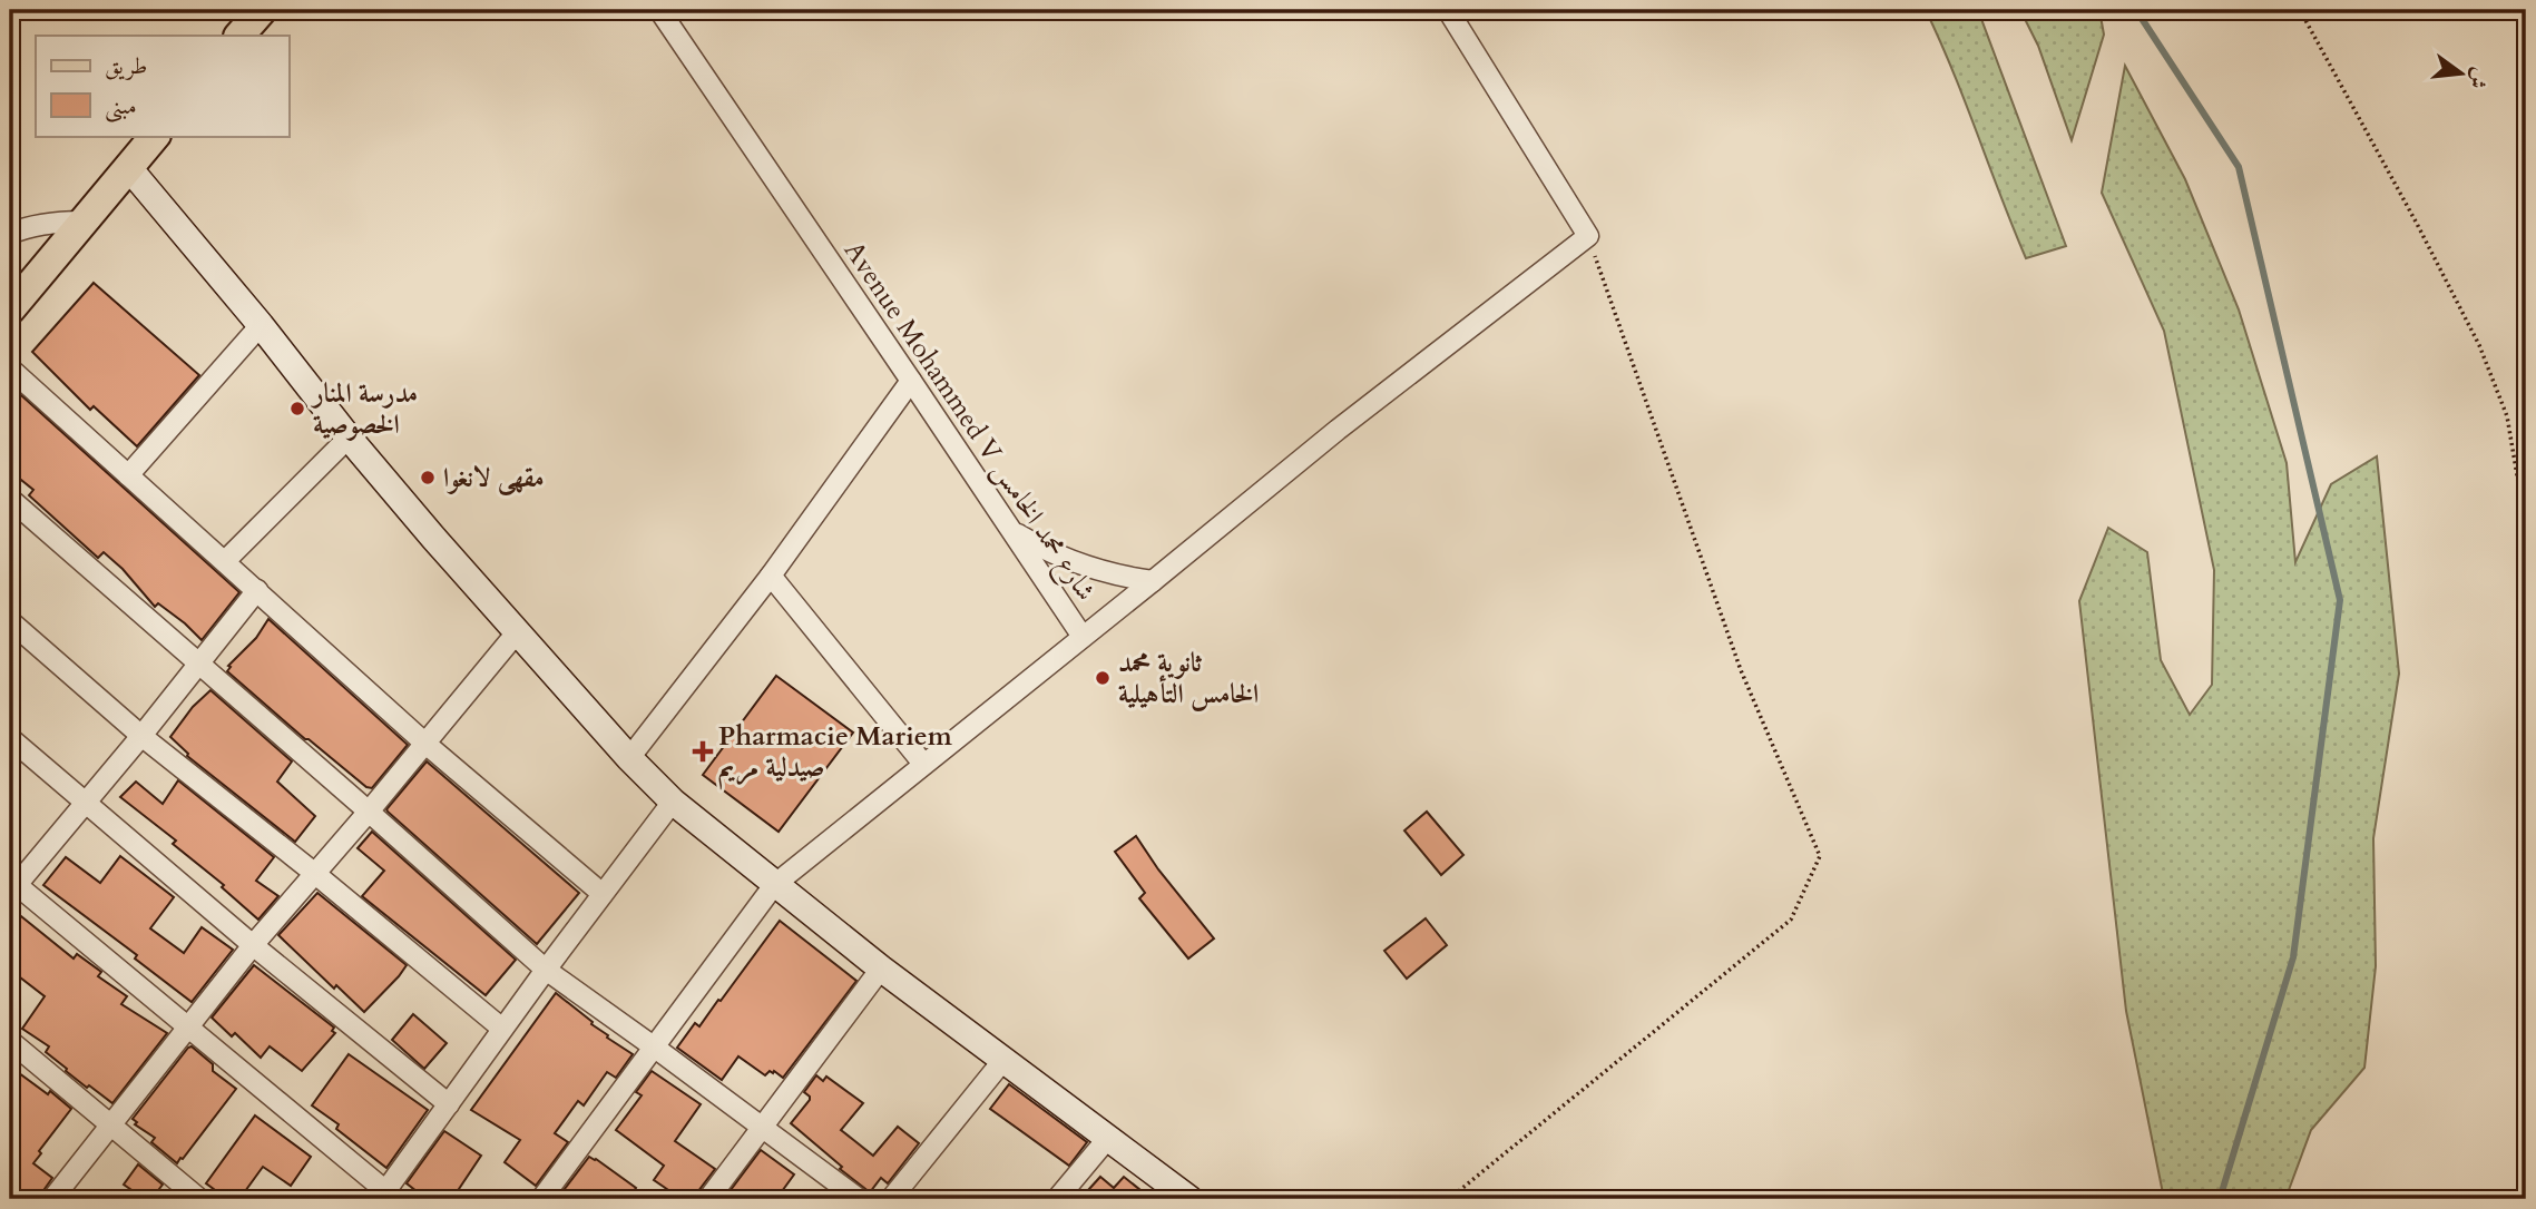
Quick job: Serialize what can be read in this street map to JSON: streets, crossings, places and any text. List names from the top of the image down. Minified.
{"streets":{"street":["Avenue Mohammed V شارع محمد الخامس"]},"places":{"other":["مدرسة المنار الخصوصية","مقهى لانغوا","ثانوية محمد الخامس التأهيلية"],"health":["Pharmacie Mariem صيدلية مريم"]},"legend":["طريق","مبنى"],"north":"right"}
